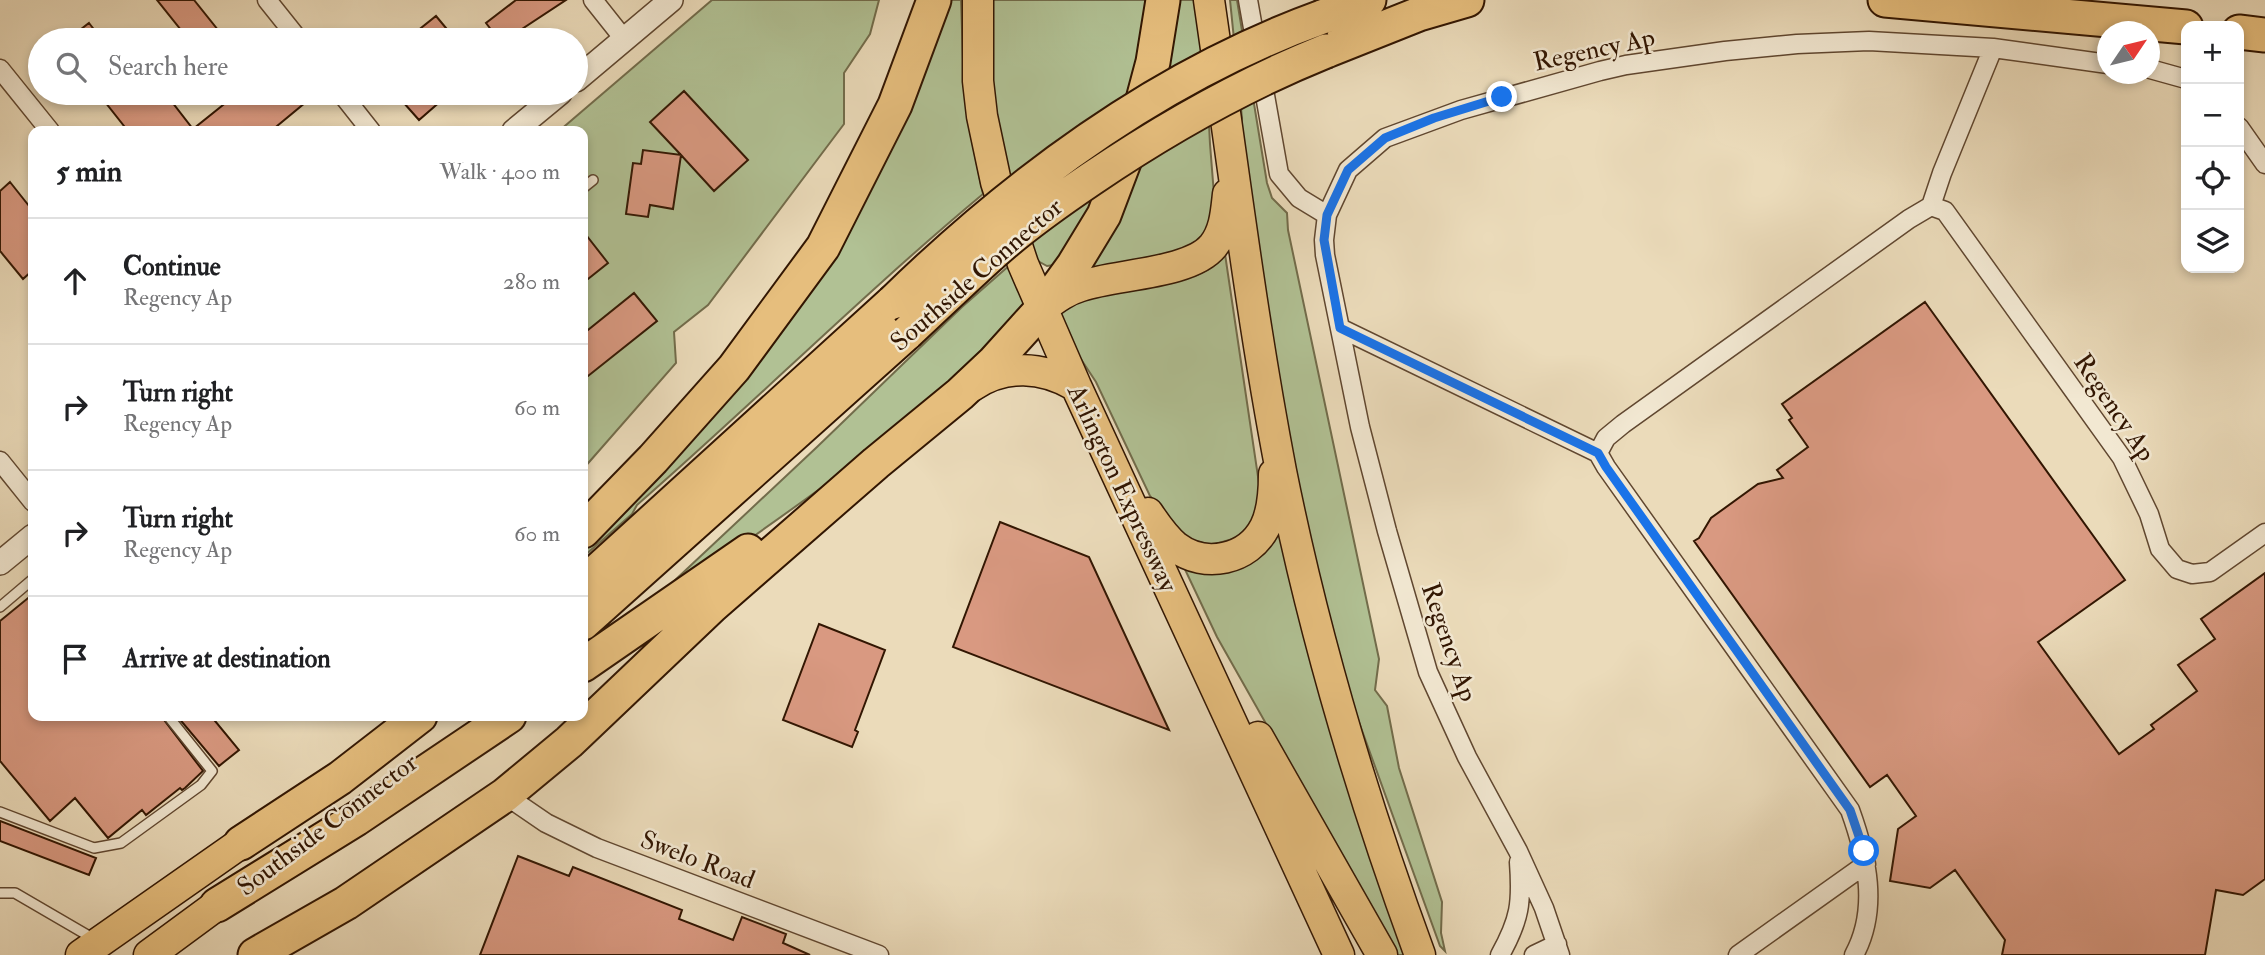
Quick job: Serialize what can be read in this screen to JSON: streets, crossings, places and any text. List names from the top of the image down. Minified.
{"streets":{"highway":["Southside Connector","Arlington Expressway"],"street":["Regency Ap","Swelo Road"]},"north":"top right","page":{"map_buttons":["+","−"],"search":"Search here","heading":["5 min","Walk · 400 m"],"list":[["Continue","Regency Ap","280 m"],["Turn right","Regency Ap","60 m"],["Turn right","Regency Ap","60 m"],"Arrive at destination"]}}
